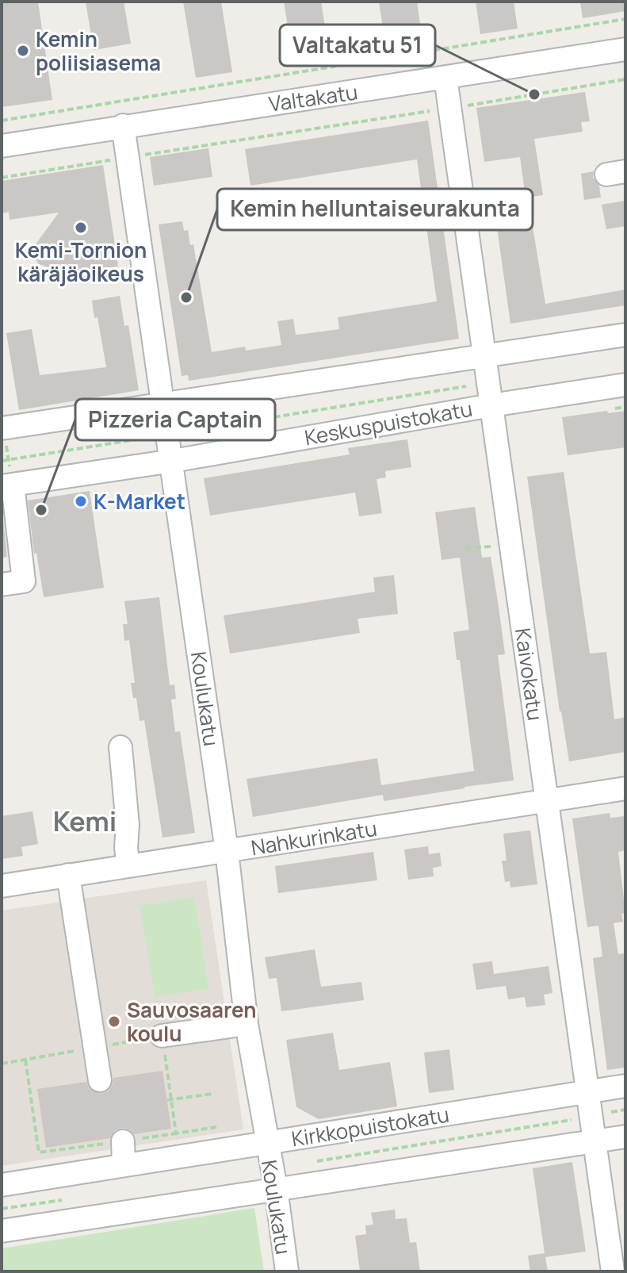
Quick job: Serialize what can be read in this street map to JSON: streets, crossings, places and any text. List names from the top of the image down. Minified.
{"streets":{"street":["Valtakatu","Keskuspuistokatu","Kaivokatu","Koulukatu","Nahkurinkatu","Kirkkopuistokatu"]},"crossings":[["Valtakatu","Kaivokatu"],["Valtakatu","Koulukatu"],["Keskuspuistokatu","Kaivokatu"],["Keskuspuistokatu","Koulukatu"],["Kaivokatu","Nahkurinkatu"],["Kaivokatu","Kirkkopuistokatu"],["Koulukatu","Nahkurinkatu"],["Koulukatu","Kirkkopuistokatu"]],"districts":["Kemi"],"places":["Kemin poliisiasema","Valtakatu 51","Kemi-Tornion käräjäoikeus","Kemin helluntaiseurakunta","K-Market","Pizzeria Captain","Sauvosaaren koulu"]}
